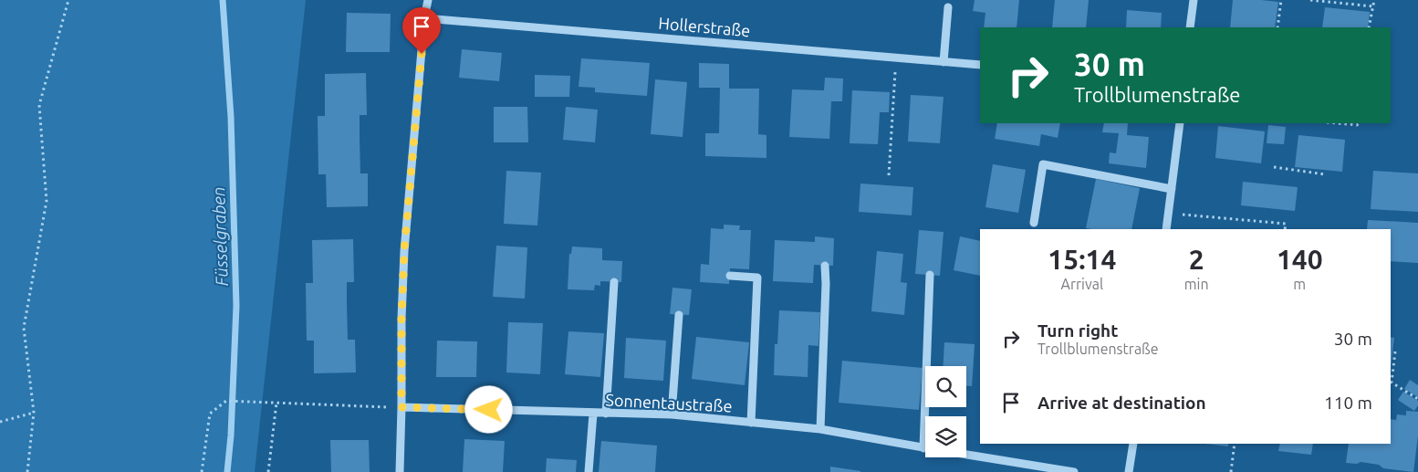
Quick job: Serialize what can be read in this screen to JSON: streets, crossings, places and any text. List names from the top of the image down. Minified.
{"streets":{"street":["Hollerstraße","Sonnentaustraße"]},"water":["Füsselgraben"],"page":{"turn":["30 m","Trollblumenstraße"],"eta":["15:14","Arrival","2","min","140","m"],"list":[{"name":"Turn right","note":"Trollblumenstraße","value":"30 m"},{"name":"Arrive at destination","value":"110 m"}]}}
